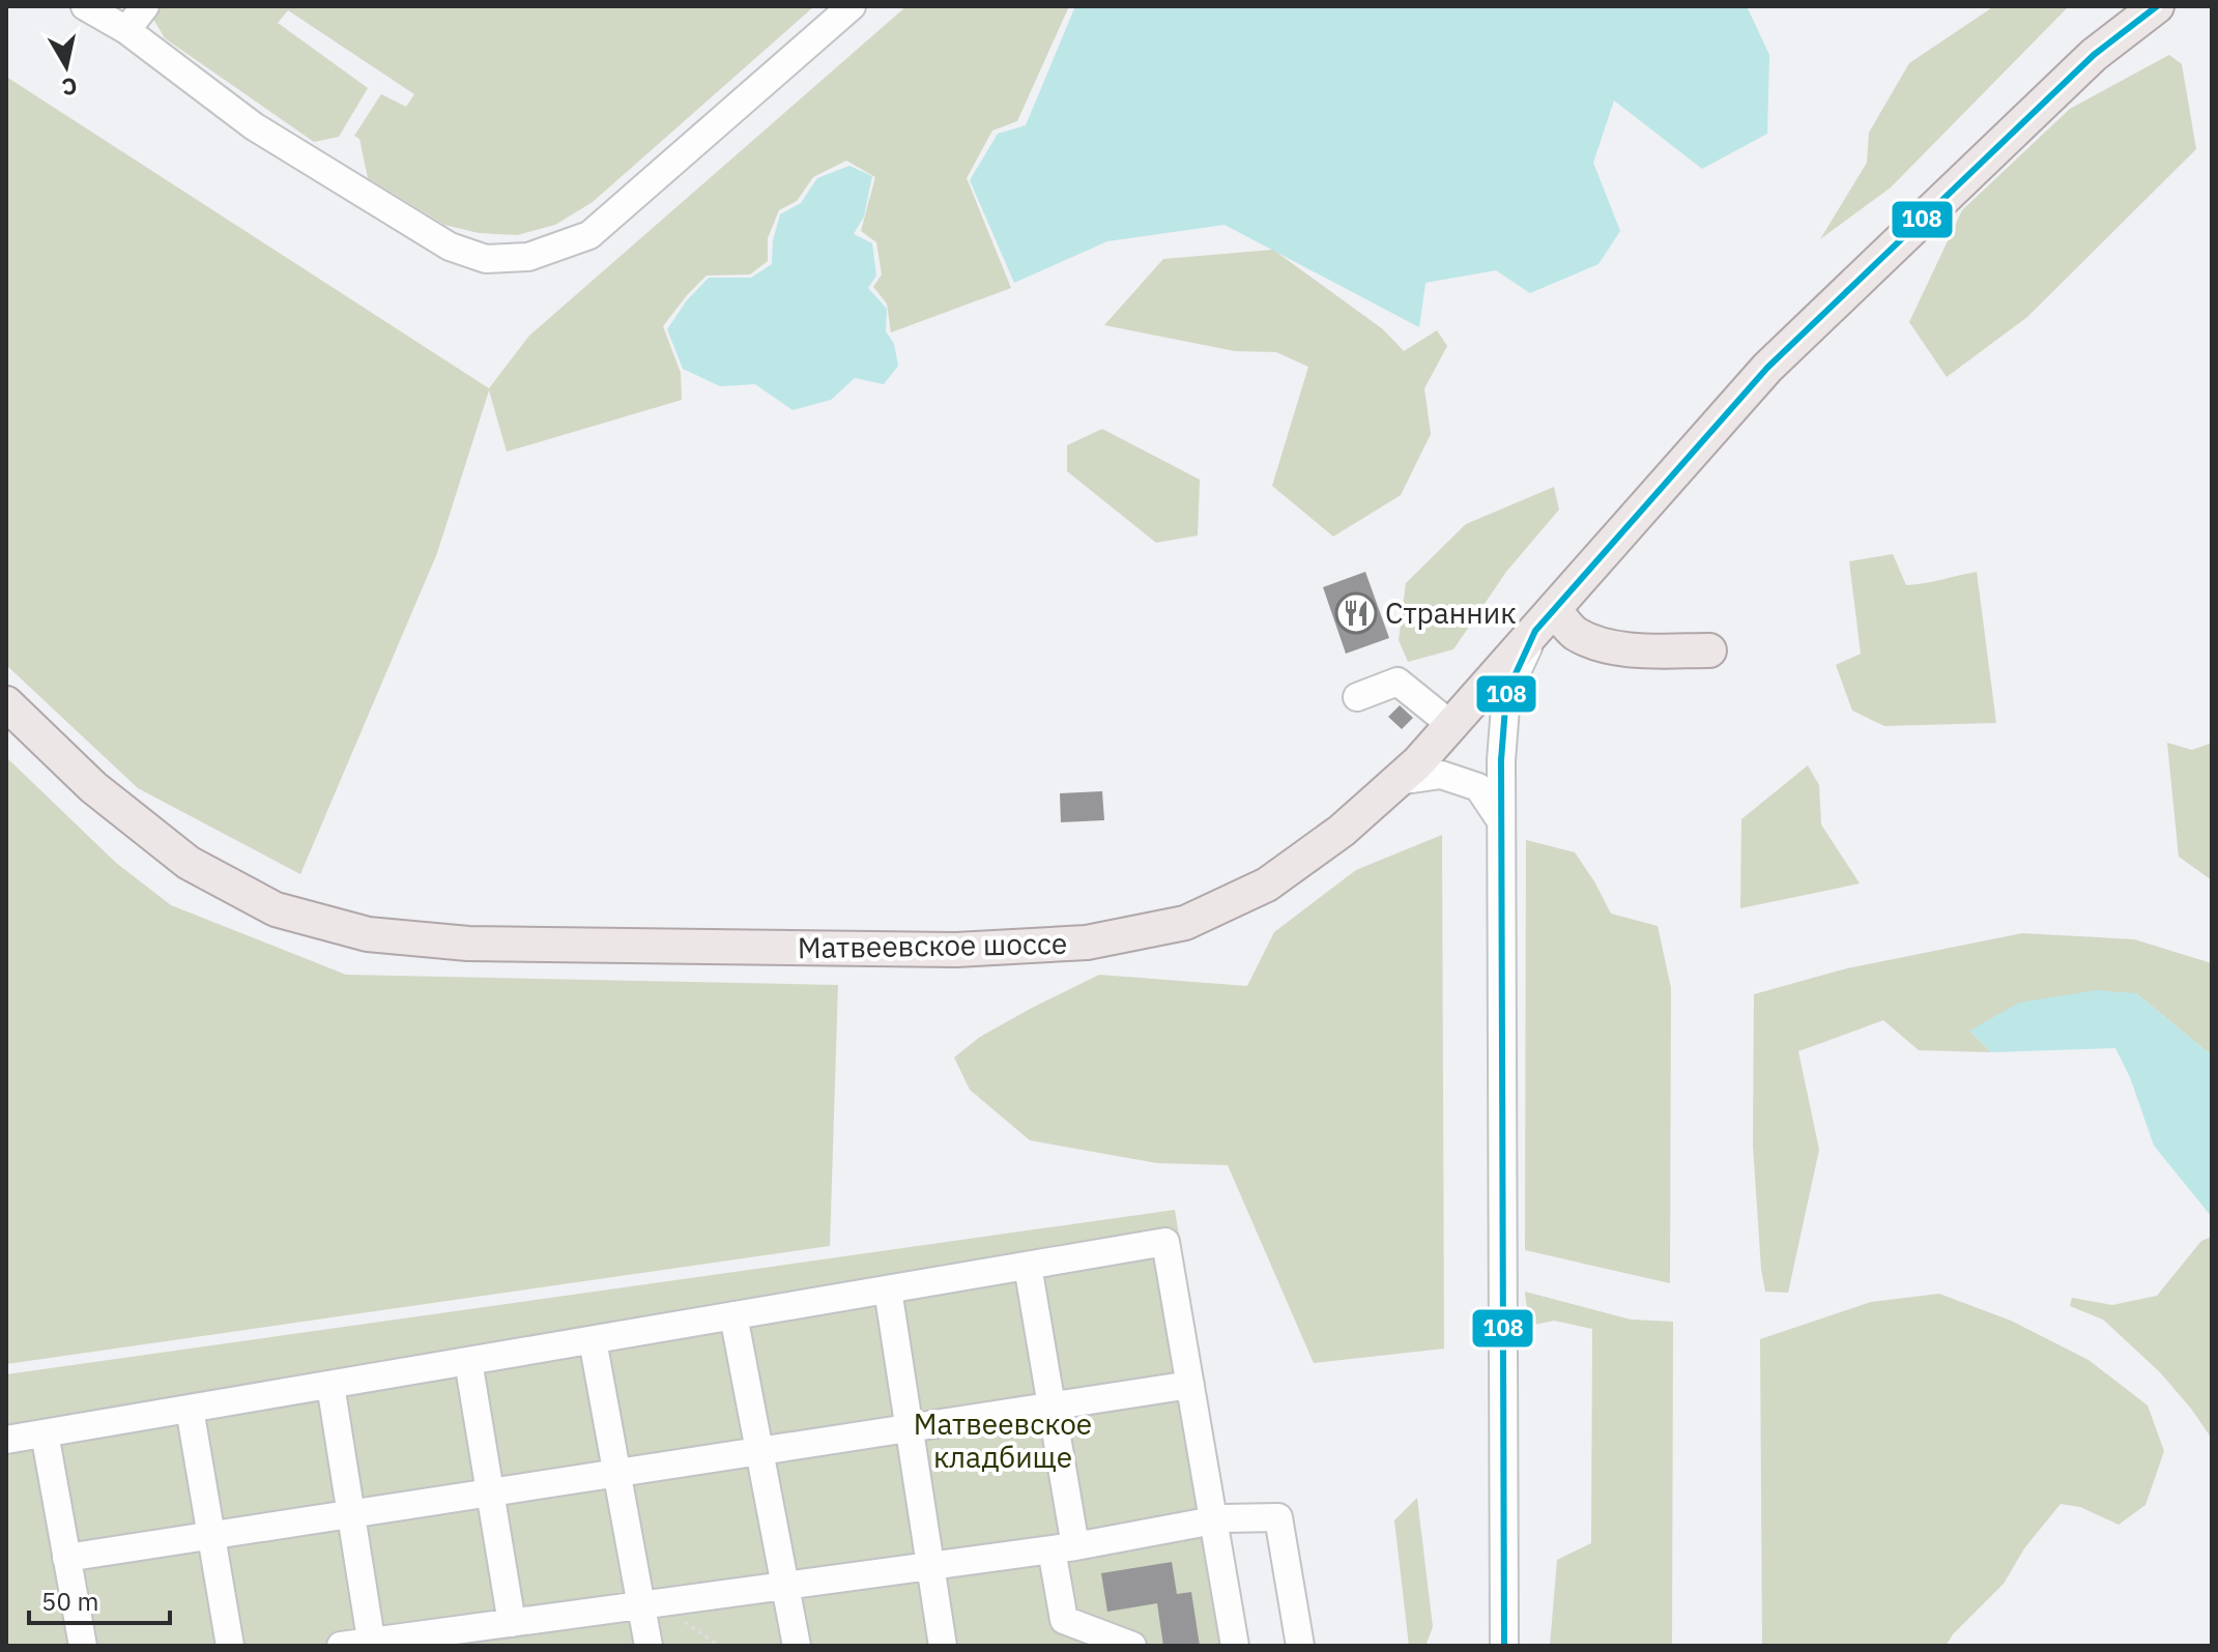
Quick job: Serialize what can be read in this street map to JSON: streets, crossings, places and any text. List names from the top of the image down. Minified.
{"streets":{"main road":["Матвеевское шоссе"]},"parks":["Матвеевское кладбище"],"places":{"restaurant":["Странник"]},"lines":["transit line 108"],"scale_bar":"50 m","north":"bottom"}
